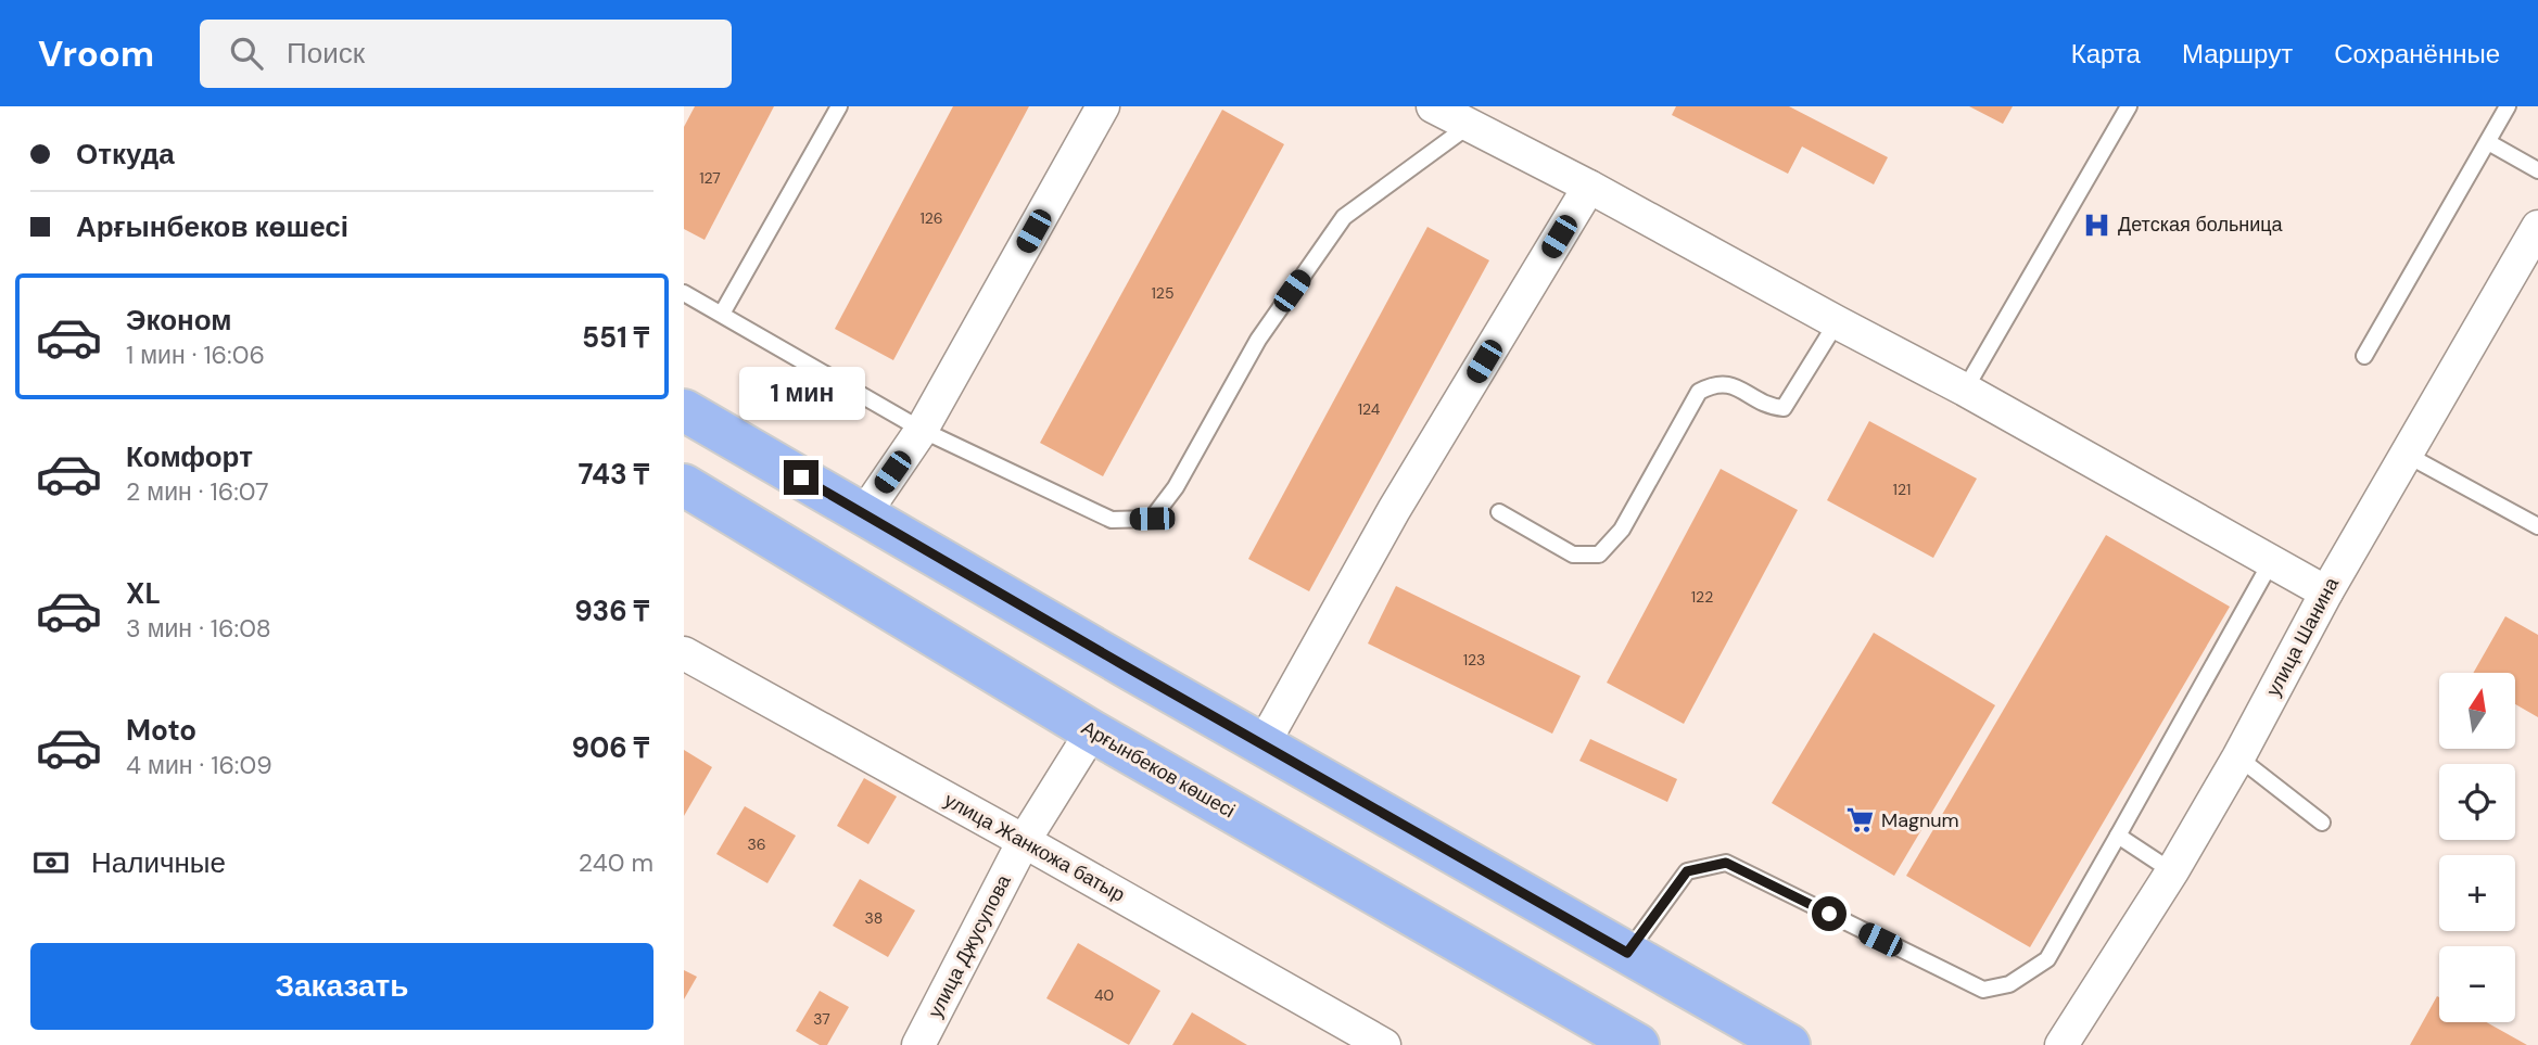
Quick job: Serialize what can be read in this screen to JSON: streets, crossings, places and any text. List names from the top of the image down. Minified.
{"streets":{"main road":["Арғынбеков көшесі"],"street":["улица Шанина","улица Жанкожа батыр","улица Джусупова"]},"crossings":[["Арғынбеков көшесі","улица Джусупова"],["улица Жанкожа батыр","улица Джусупова"]],"places":{"hospital":["Детская больница"],"supermarket":["Magnum"]},"house_numbers":["127","126","125","124","121","122","123","36","38","40","37"],"north":"top","page":{"header":"Vroom","search":"Поиск","nav":["Карта","Маршрут","Сохранённые"],"banner":["Откуда","Арғынбеков көшесі"],"list":[{"name":"Эконом","note":"1 мин · 16:06","value":"551 ₸"},{"name":"Комфорт","note":"2 мин · 16:07","value":"743 ₸"},{"name":"XL","note":"3 мин · 16:08","value":"936 ₸"},{"name":"Moto","note":"4 мин · 16:09","value":"906 ₸"}],"bubble":"1 мин","map_buttons":["+","−"],"pay":["Наличные","240 m"],"buttons":"Заказать"}}
